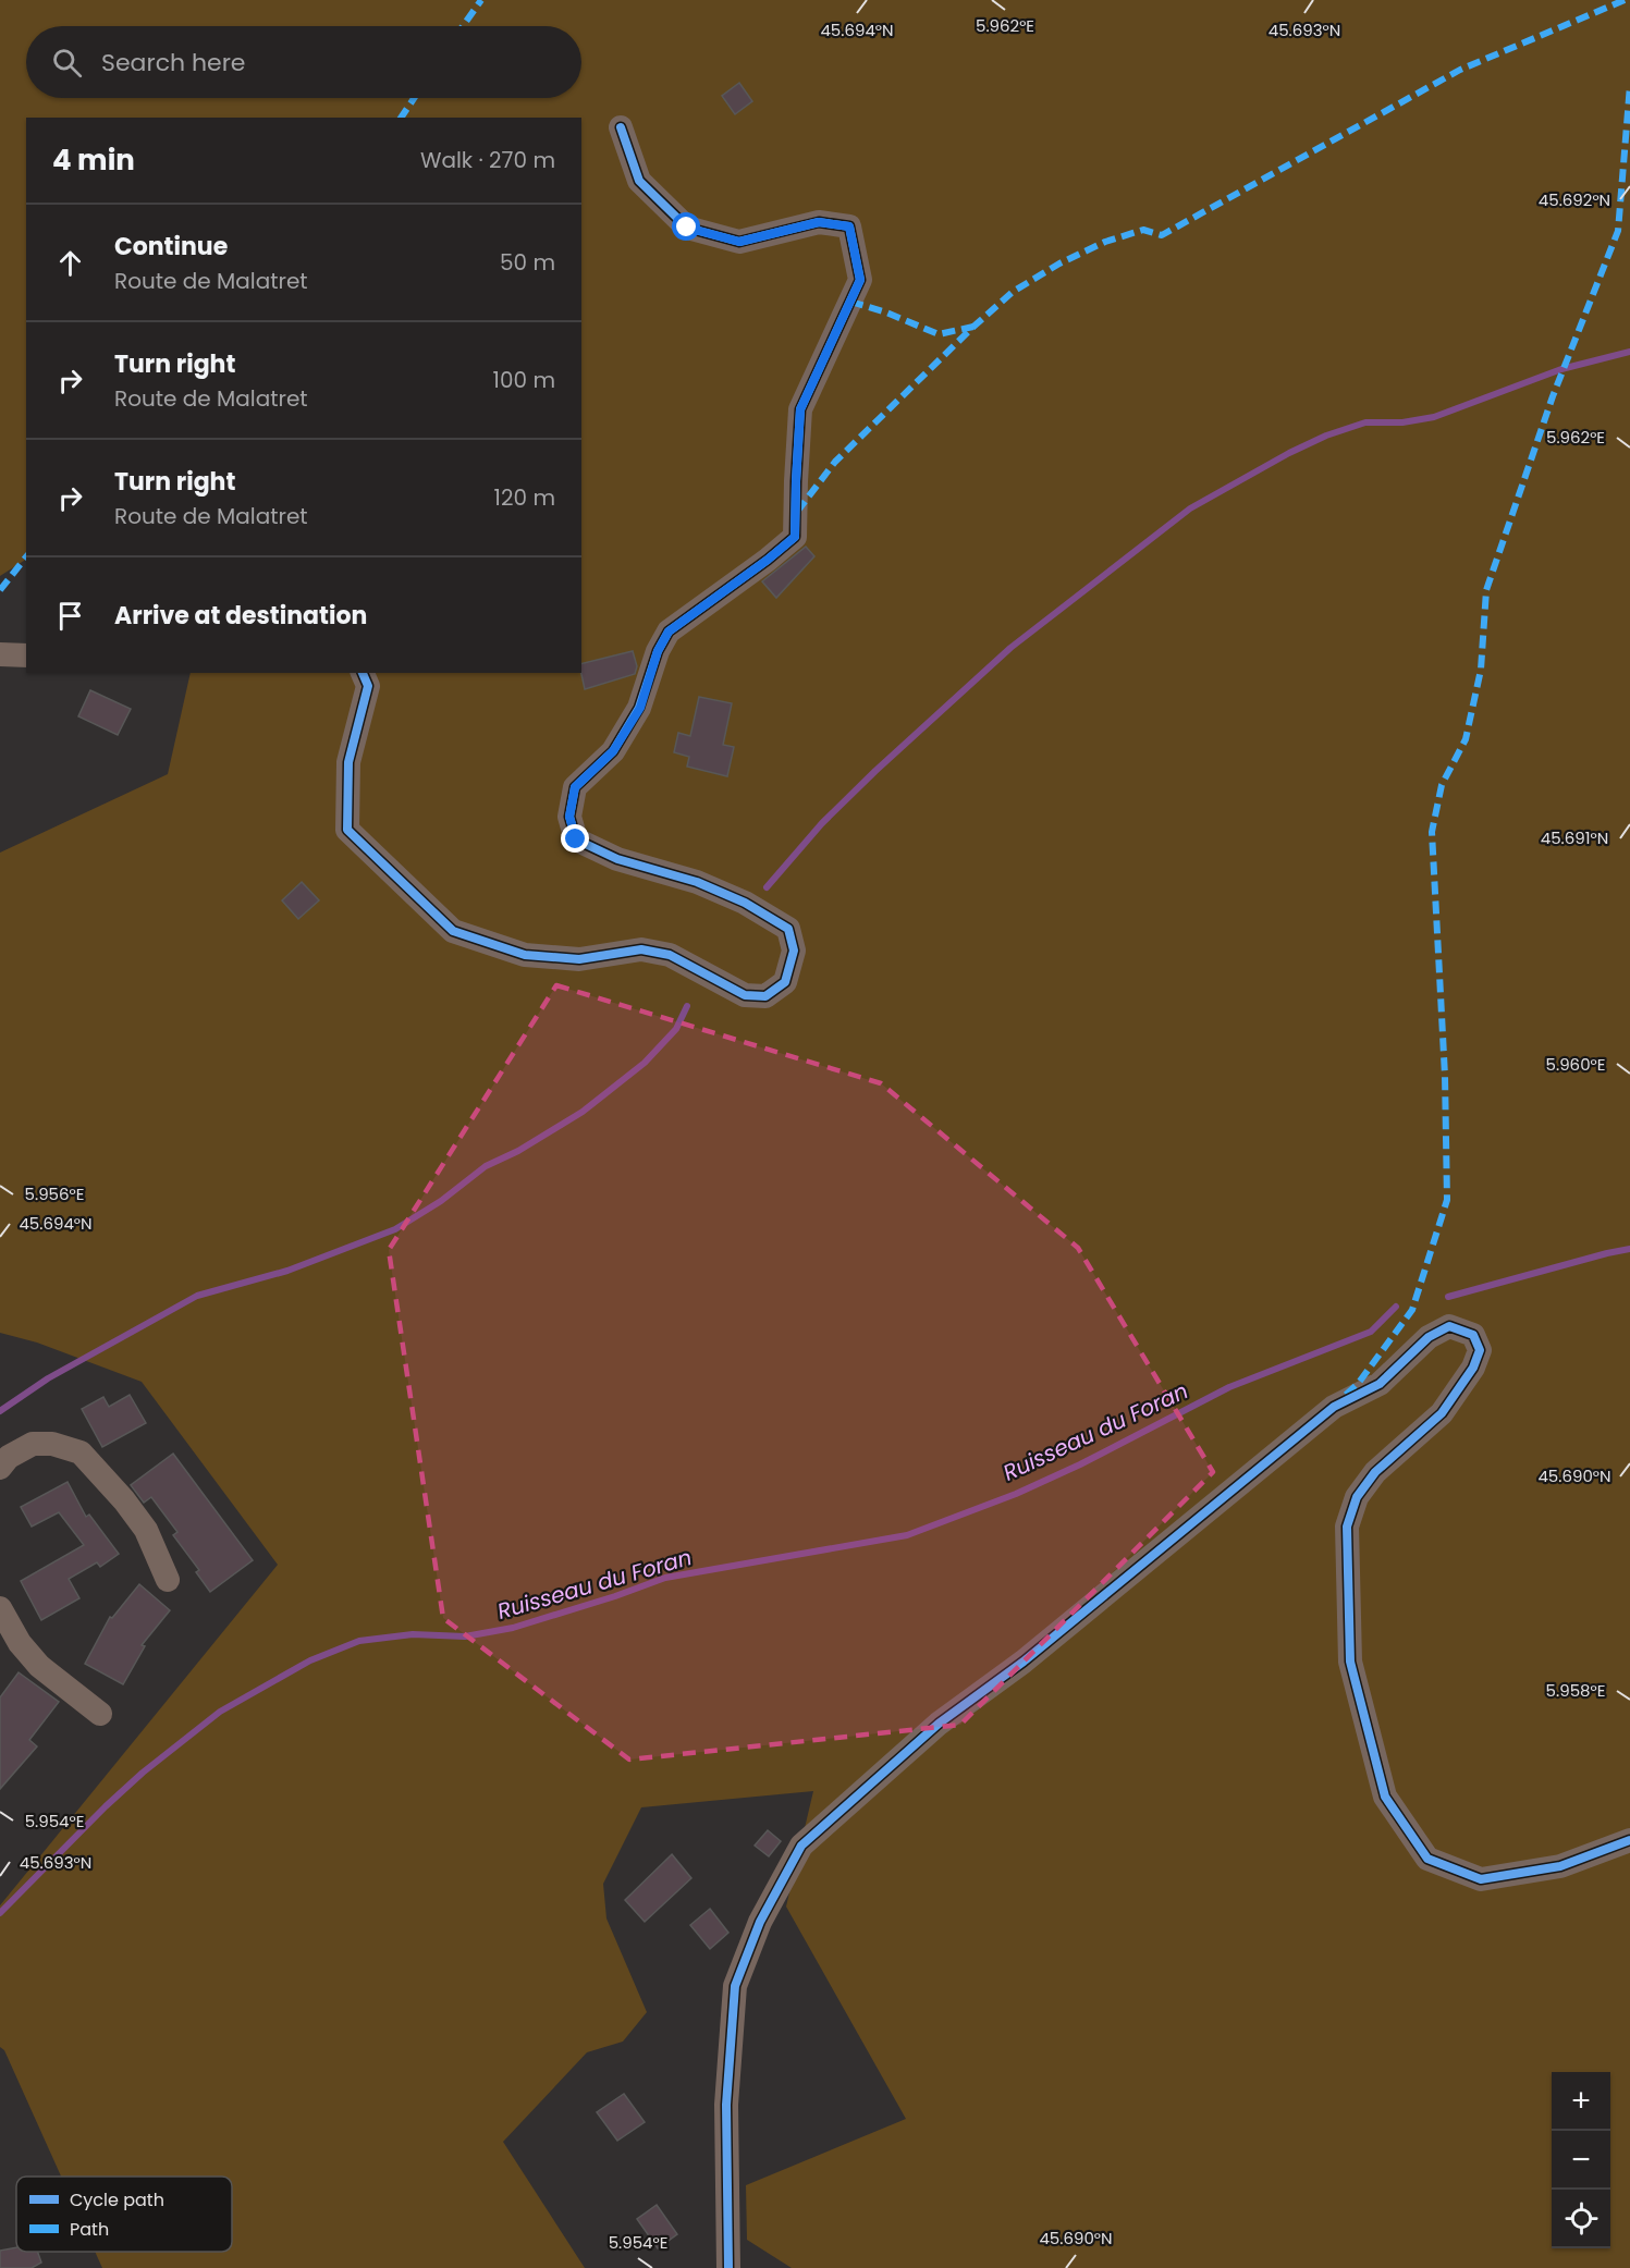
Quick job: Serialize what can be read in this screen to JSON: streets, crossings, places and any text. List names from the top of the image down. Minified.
{"water":["Ruisseau du Foran"],"legend":["Cycle path","Path"],"page":{"search":"Search here","heading":["4 min","Walk · 270 m"],"list":[["Continue","Route de Malatret","50 m"],["Turn right","Route de Malatret","100 m"],["Turn right","Route de Malatret","120 m"],"Arrive at destination"],"map_buttons":["+","−"]},"coordinates":["5.962°E","45.694°N","45.693°N","45.692°N","45.691°N","5.960°E","5.956°E","45.690°N","5.958°E","5.954°E"]}
